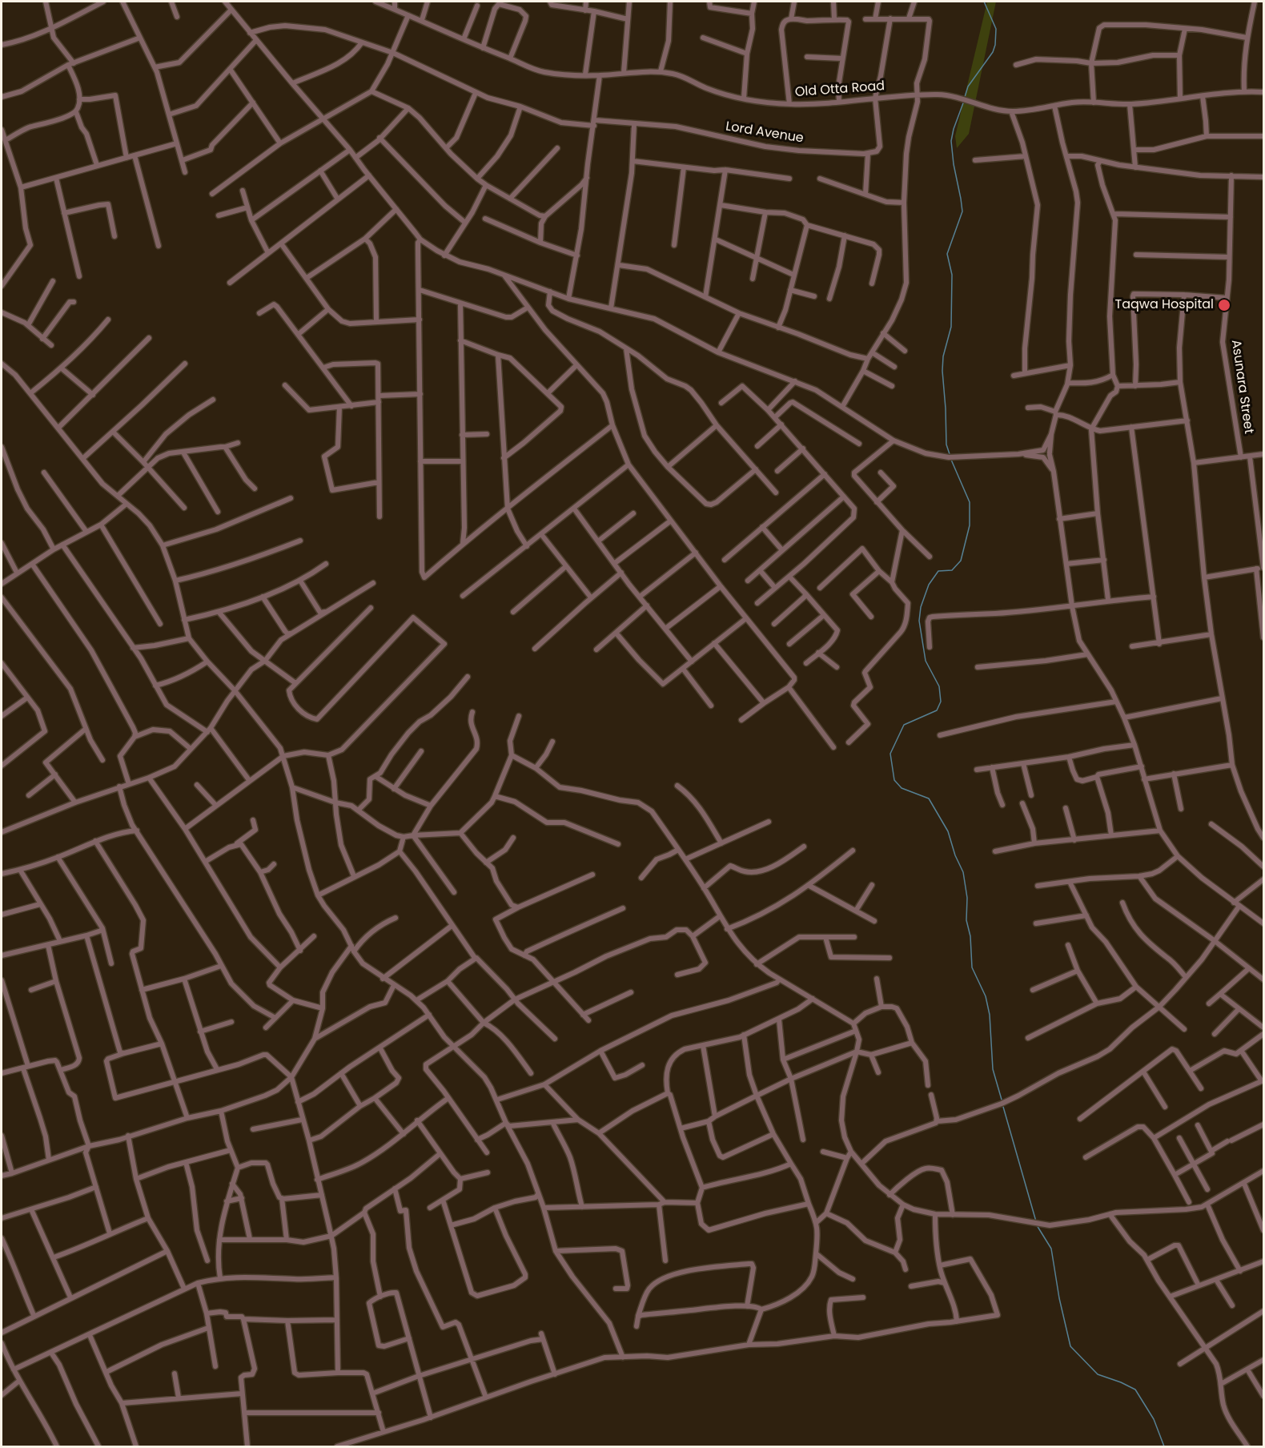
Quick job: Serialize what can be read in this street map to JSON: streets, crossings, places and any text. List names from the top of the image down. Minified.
{"streets":{"street":["Old Otta Road","Lord Avenue","Asunara Street"]},"places":["Taqwa Hospital"]}
